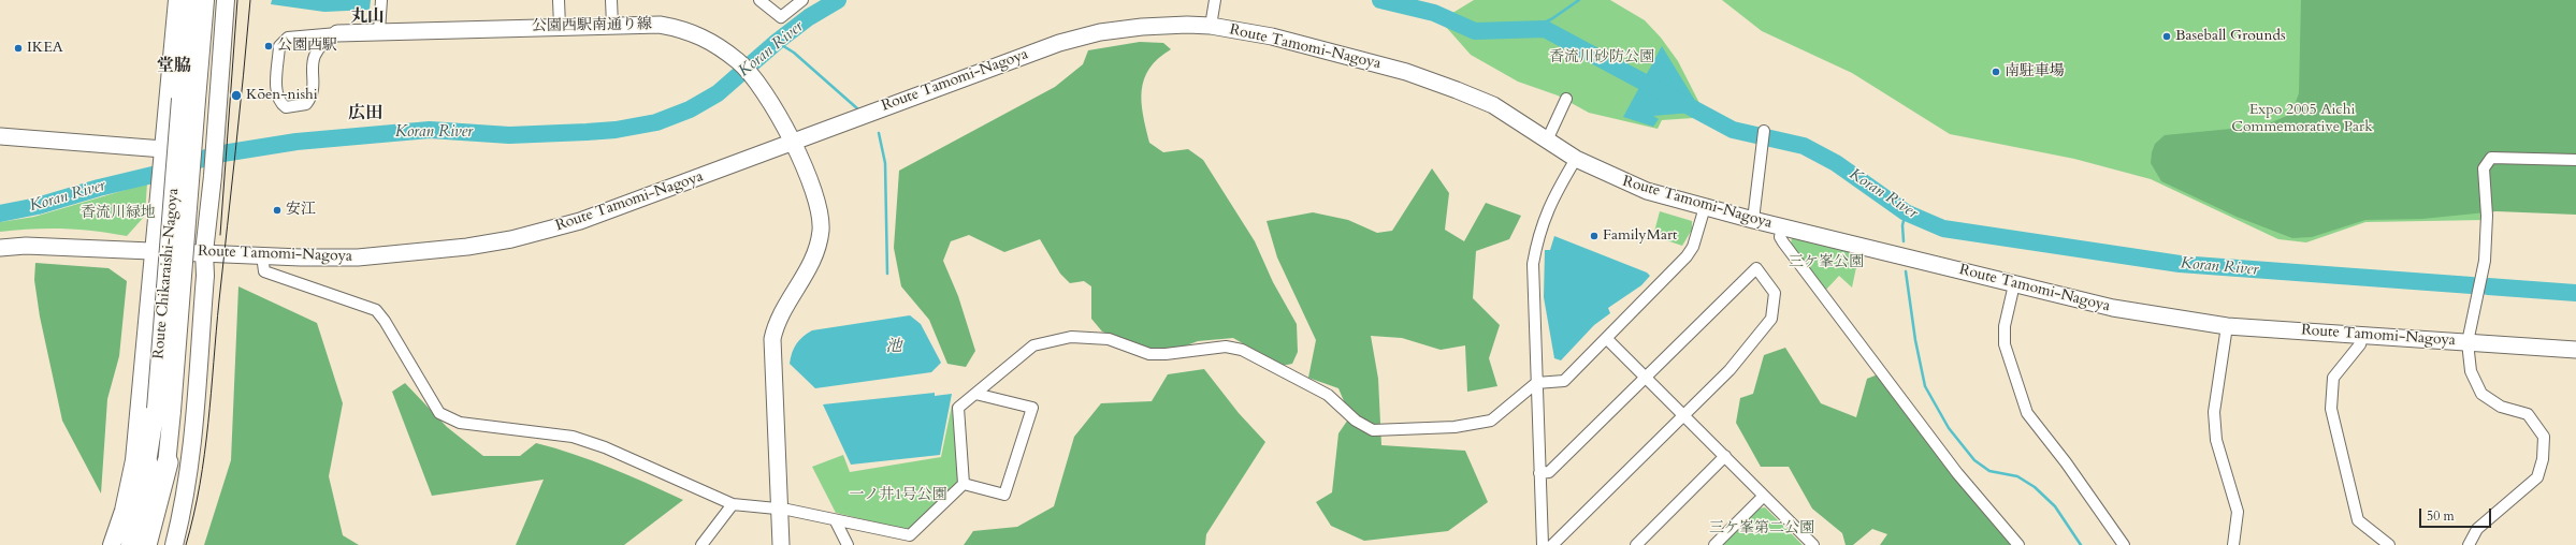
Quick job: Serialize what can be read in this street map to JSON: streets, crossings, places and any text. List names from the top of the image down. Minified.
{"streets":{"main road":["公園西駅南通り線","Route Tamomi-Nagoya","Route Chikaraishi-Nagoya"]},"crossings":[["公園西駅南通り線","Route Tamomi-Nagoya"]],"districts":["丸山","堂脇","広田"],"water":["Koran River","池"],"parks":["香流川砂防公園","Expo 2005 Aichi Commemorative Park","香流川緑地","三ケ峯公園","一ノ井1号公園","三ケ峯第二公園"],"places":["Baseball Grounds","公園西駅","IKEA","南駐車場","Kōen-nishi","安江","FamilyMart"],"scale_bar":"50 m"}
